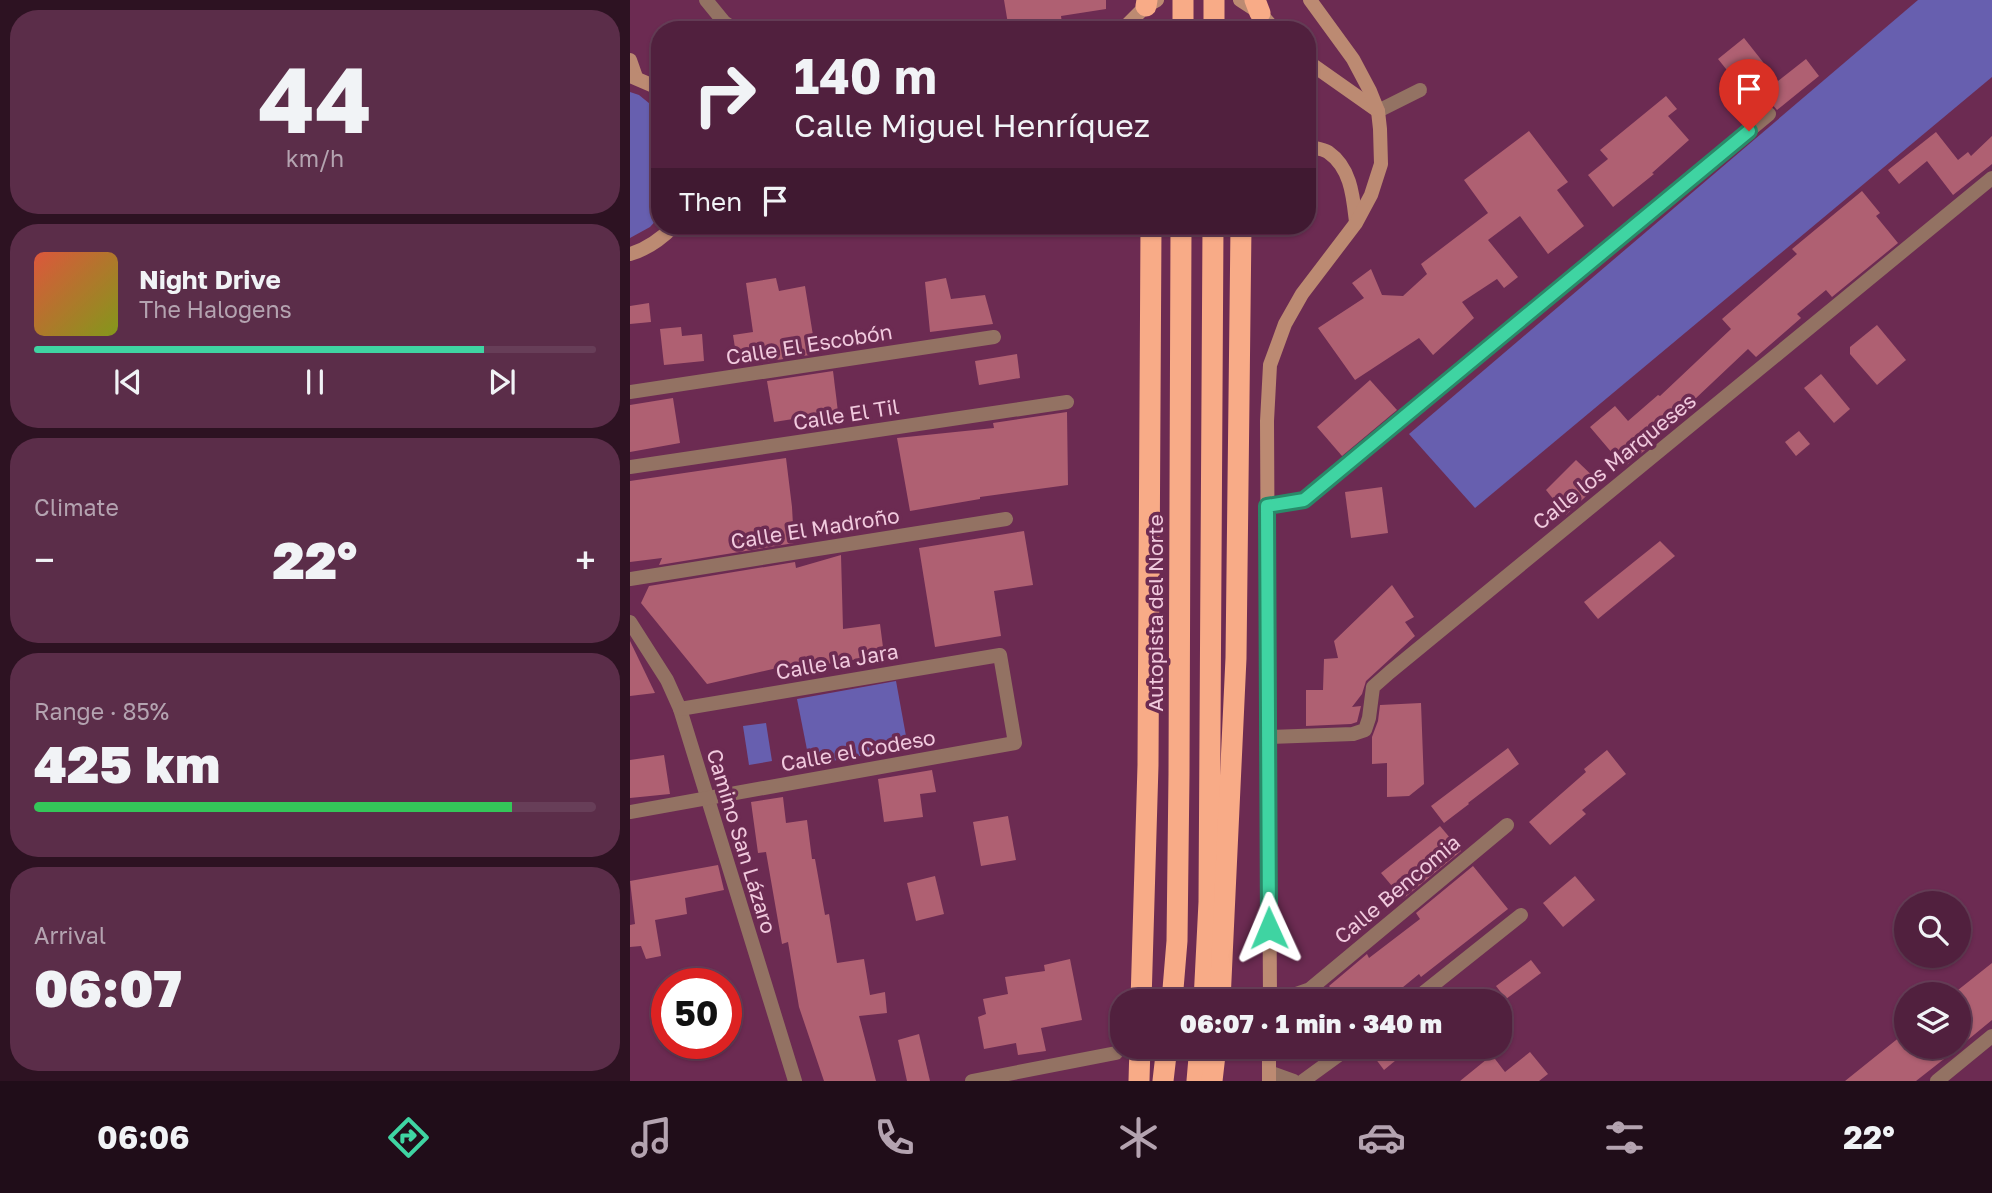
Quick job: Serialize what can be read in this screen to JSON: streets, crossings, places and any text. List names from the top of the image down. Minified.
{"streets":{"highway":["Autopista del Norte"],"street":["Calle El Escobón","Calle El Til","Calle los Marqueses","Calle El Madroño","Calle la Jara","Calle el Codeso","Camino San Lázaro","Calle Bencomia"]},"crossings":[["Calle la Jara","Calle el Codeso"],["Calle la Jara","Camino San Lázaro"],["Calle el Codeso","Camino San Lázaro"]],"page":{"tile":[["44","km/h"],"Climate",["Range · 85%","425 km"],["Arrival","06:07"]],"turn":["140 m","Calle Miguel Henríquez"],"then":"Then","song":["Night Drive","The Halogens"],"heat":["−","22°","+"],"limit":"50","trip":"06:07 · 1 min · 340 m","tabs":["06:06","22°"]}}
